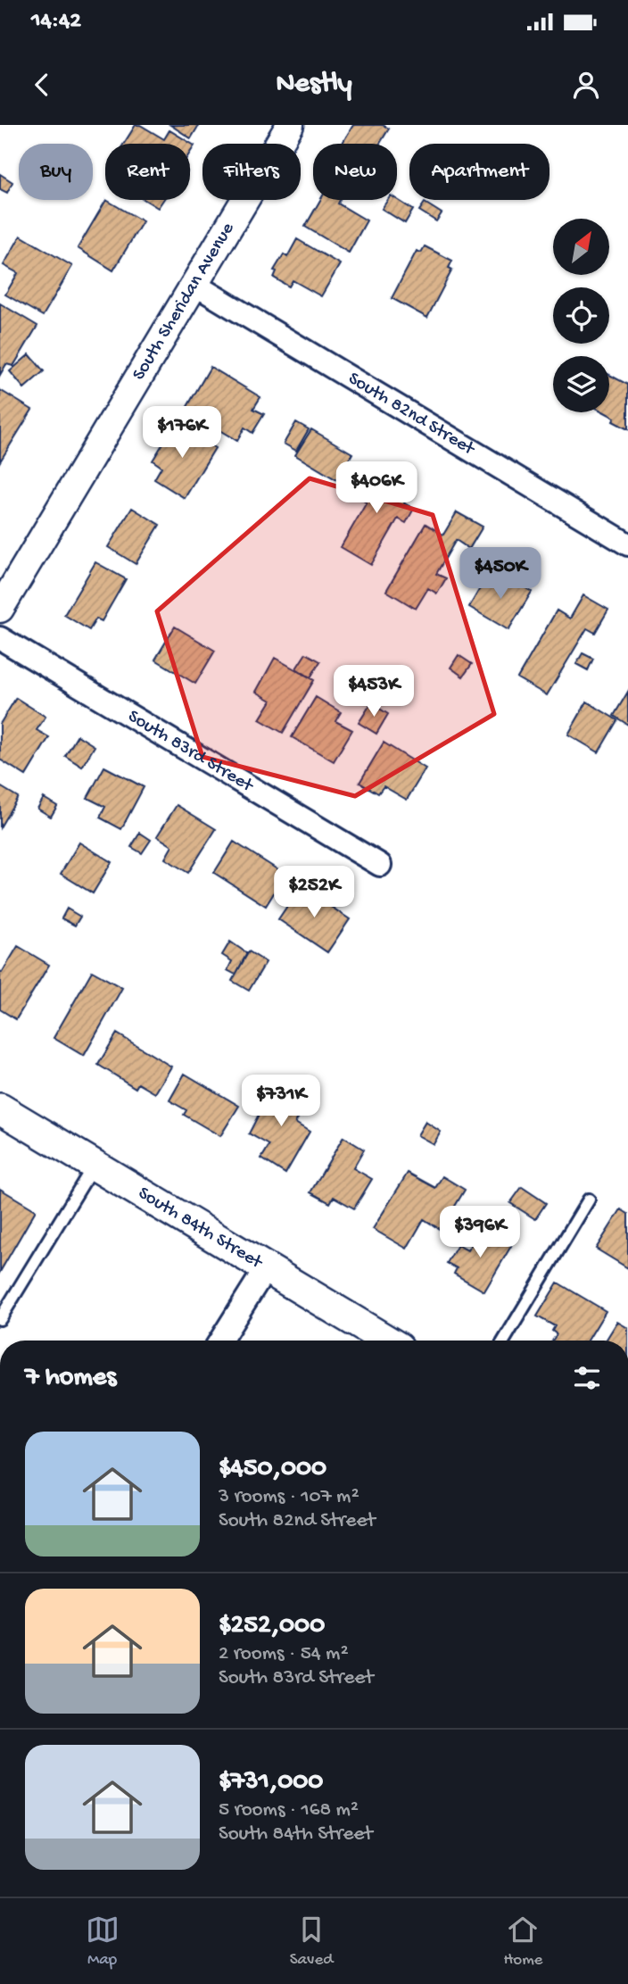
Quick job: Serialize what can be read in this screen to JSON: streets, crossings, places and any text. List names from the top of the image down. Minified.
{"streets":{"main road":["South 84th Street"],"street":["South Sheridan Avenue","South 82nd Street","South 83rd Street"]},"crossings":[["South Sheridan Avenue","South 82nd Street"]],"north":"top right","page":{"status":"14:42","header":"Nestly","chip":["Buy","Rent","Filters","New","Apartment"],"price":["$176K","$406K","$450K","$453K","$252K","$731K","$396K"],"heading":"7 homes","list":[{"name":"$450,000","note":"3 rooms · 107 m² · South 82nd Street"},{"name":"$252,000","note":"2 rooms · 54 m² · South 83rd Street"},{"name":"$731,000","note":"5 rooms · 168 m² · South 84th Street"}],"tabs":["Map","Saved","Home"]}}
